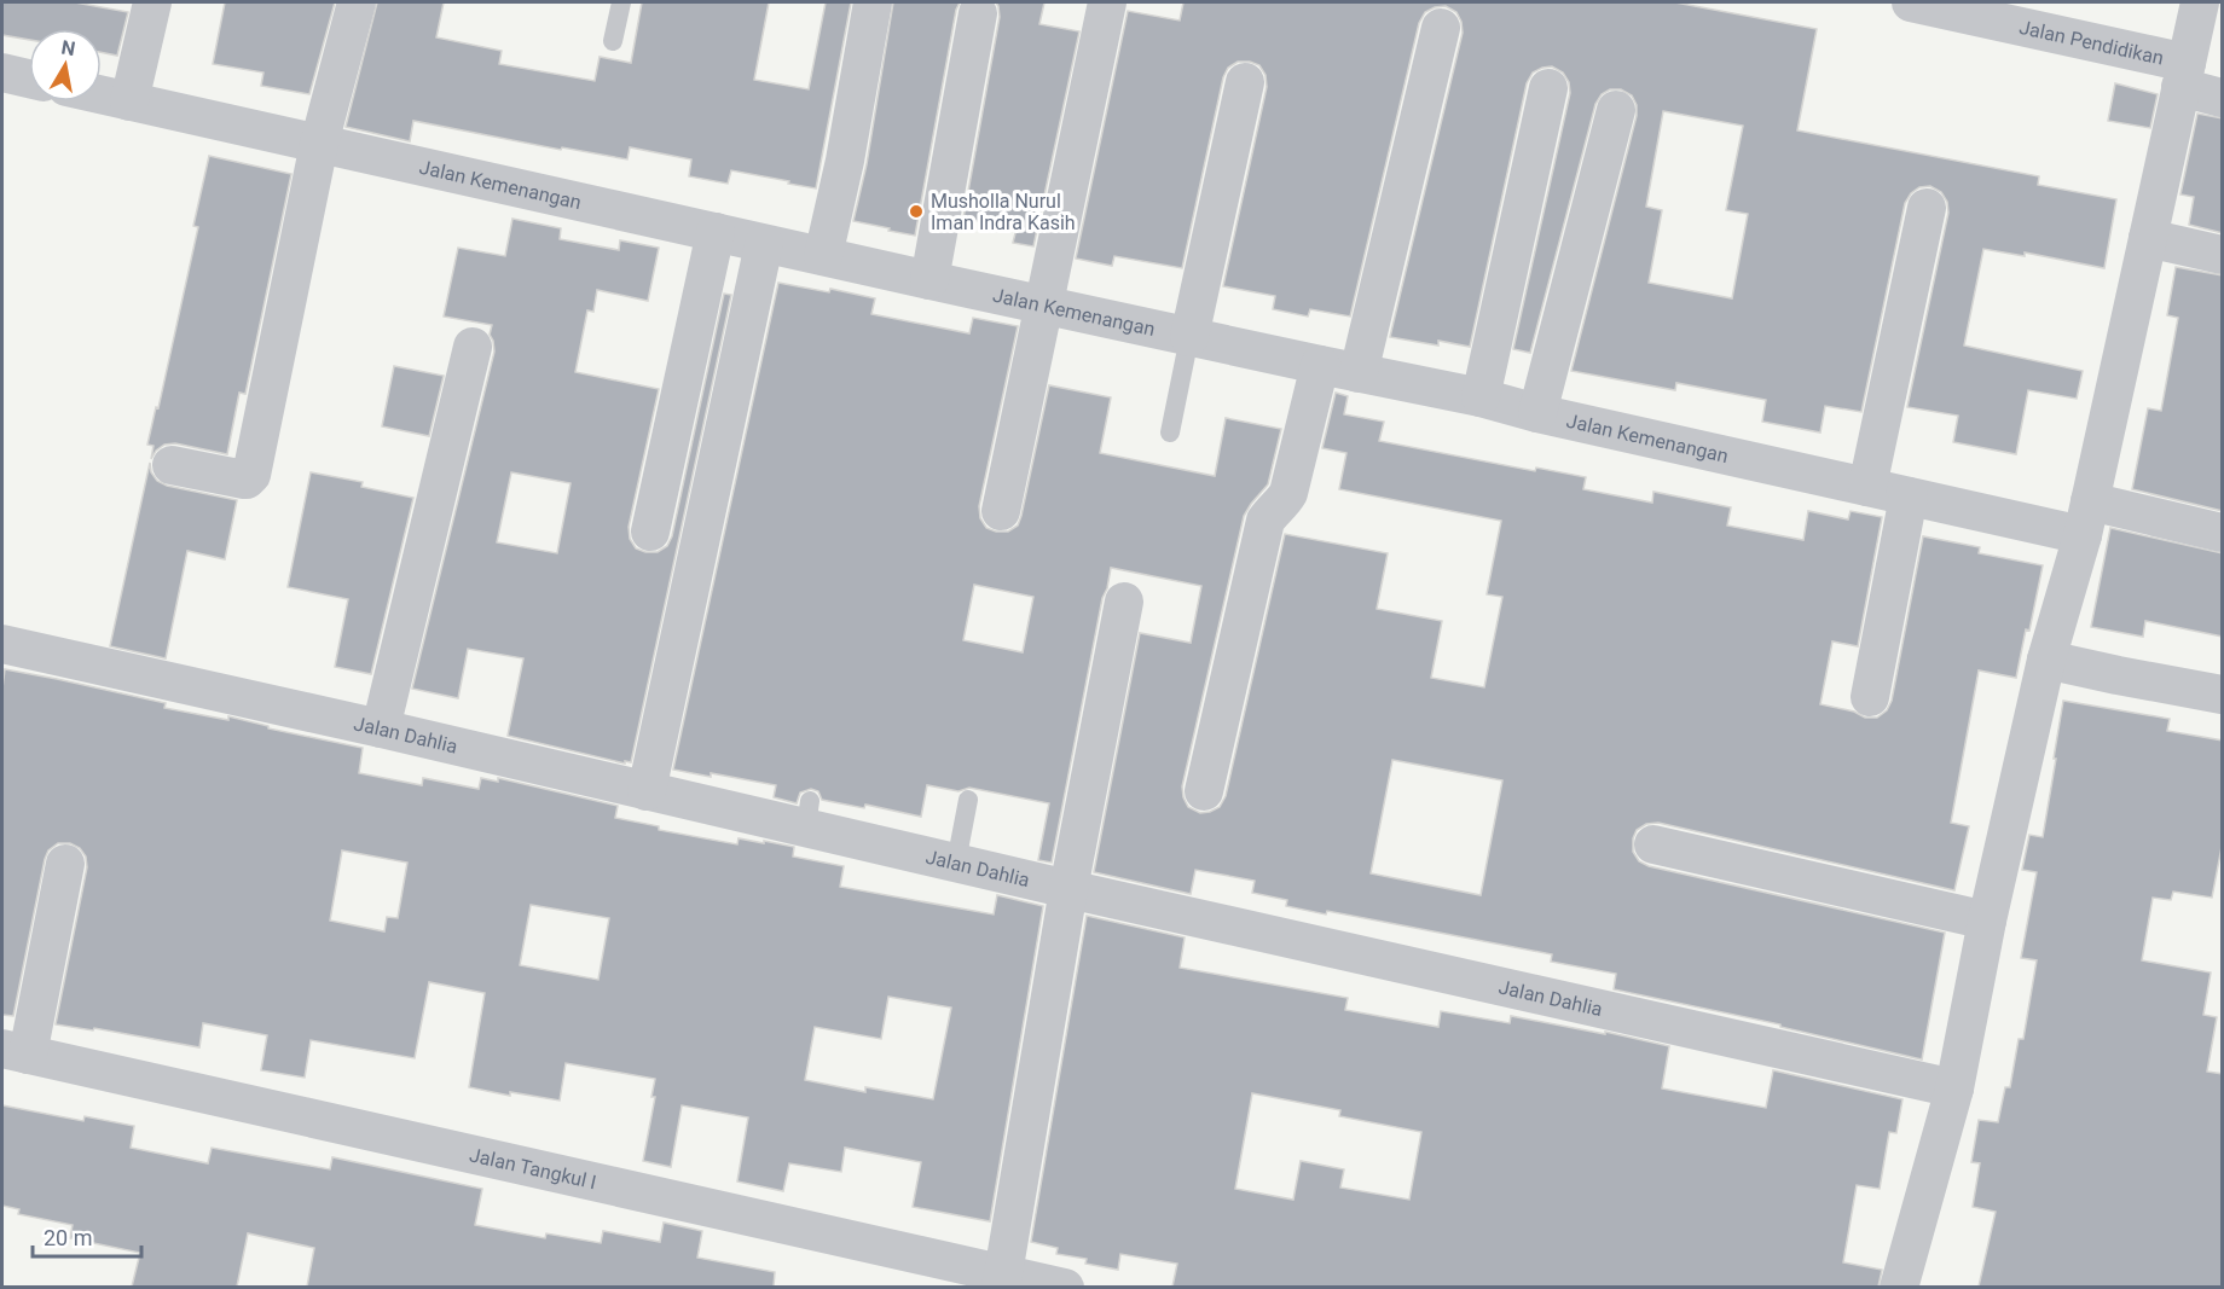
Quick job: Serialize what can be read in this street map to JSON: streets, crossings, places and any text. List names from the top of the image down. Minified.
{"streets":{"street":["Jalan Pendidikan","Jalan Kemenangan","Jalan Dahlia","Jalan Tangkul I"]},"places":["Musholla Nurul Iman Indra Kasih"],"scale_bar":"20 m","north":"top"}
